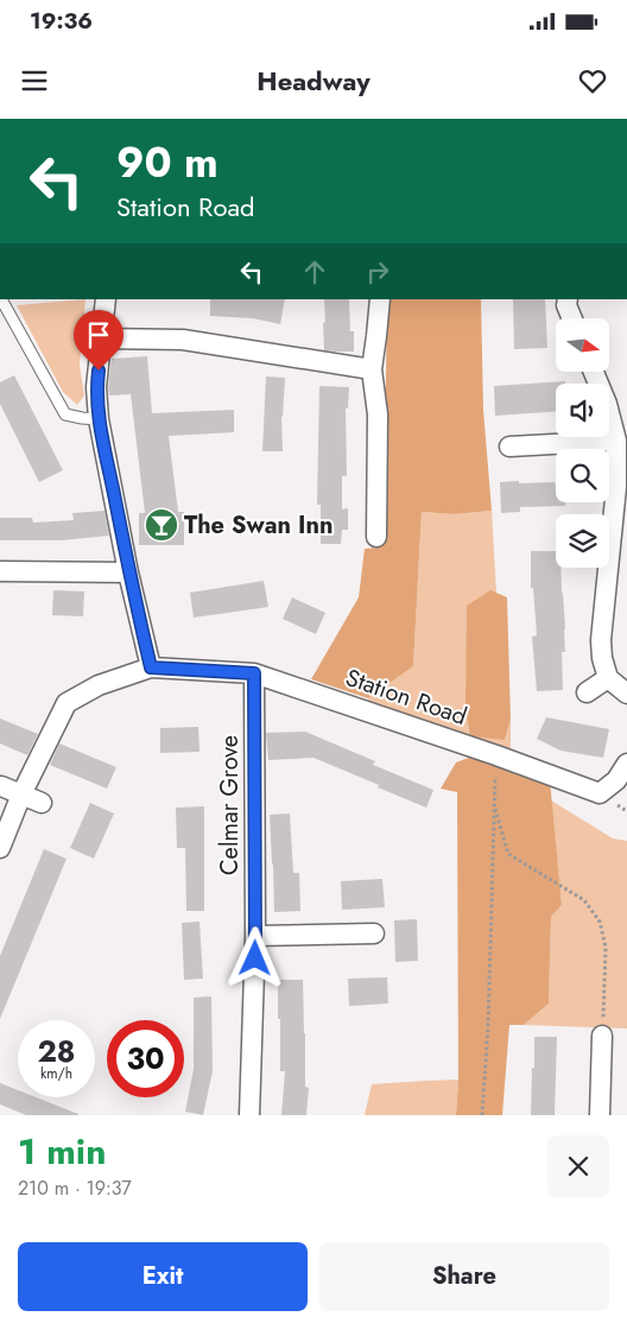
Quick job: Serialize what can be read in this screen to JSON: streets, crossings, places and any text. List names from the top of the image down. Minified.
{"streets":{"street":["Station Road","Celmar Grove"]},"crossings":[["Station Road","Celmar Grove"]],"places":{"bar":["The Swan Inn"]},"north":"right","page":{"status":"19:36","header":"Headway","turn":["90 m","Station Road"],"speed":"28 km/h","limit":"30","heading":["1 min","210 m · 19:37"],"buttons":["Exit","Share"]}}
